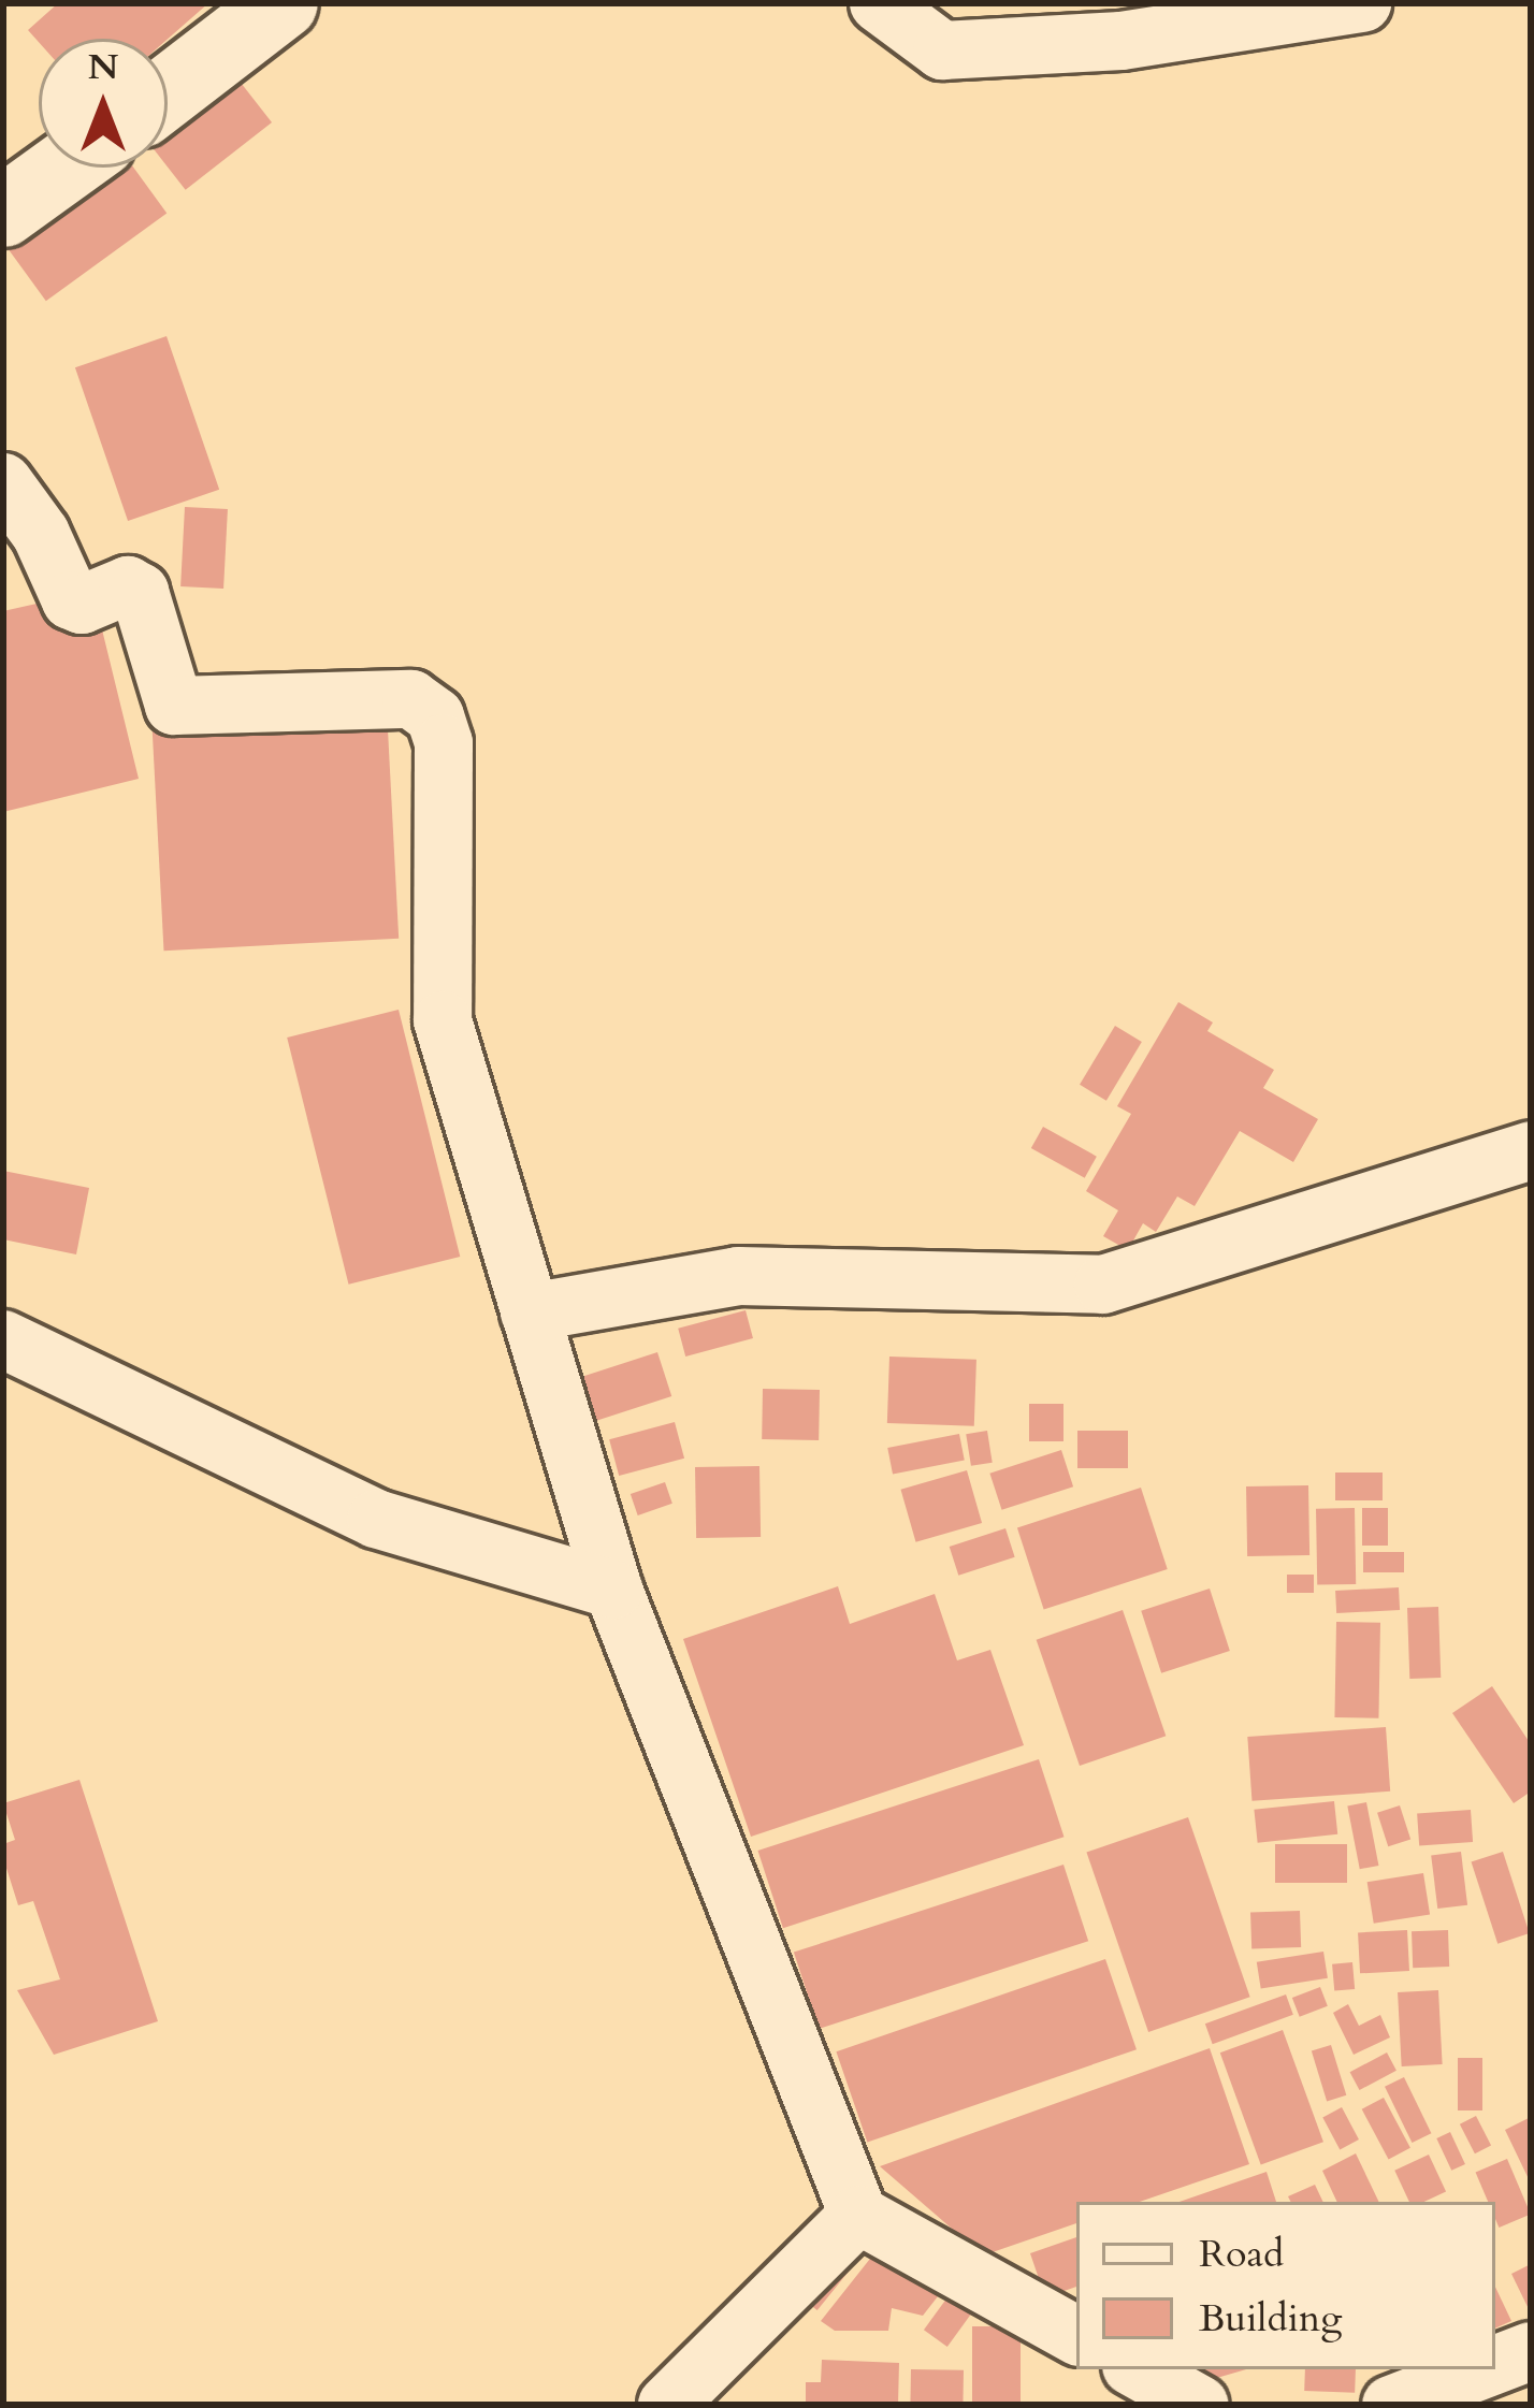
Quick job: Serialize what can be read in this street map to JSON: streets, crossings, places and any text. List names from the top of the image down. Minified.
{"legend":["Road","Building"],"north":"top"}
